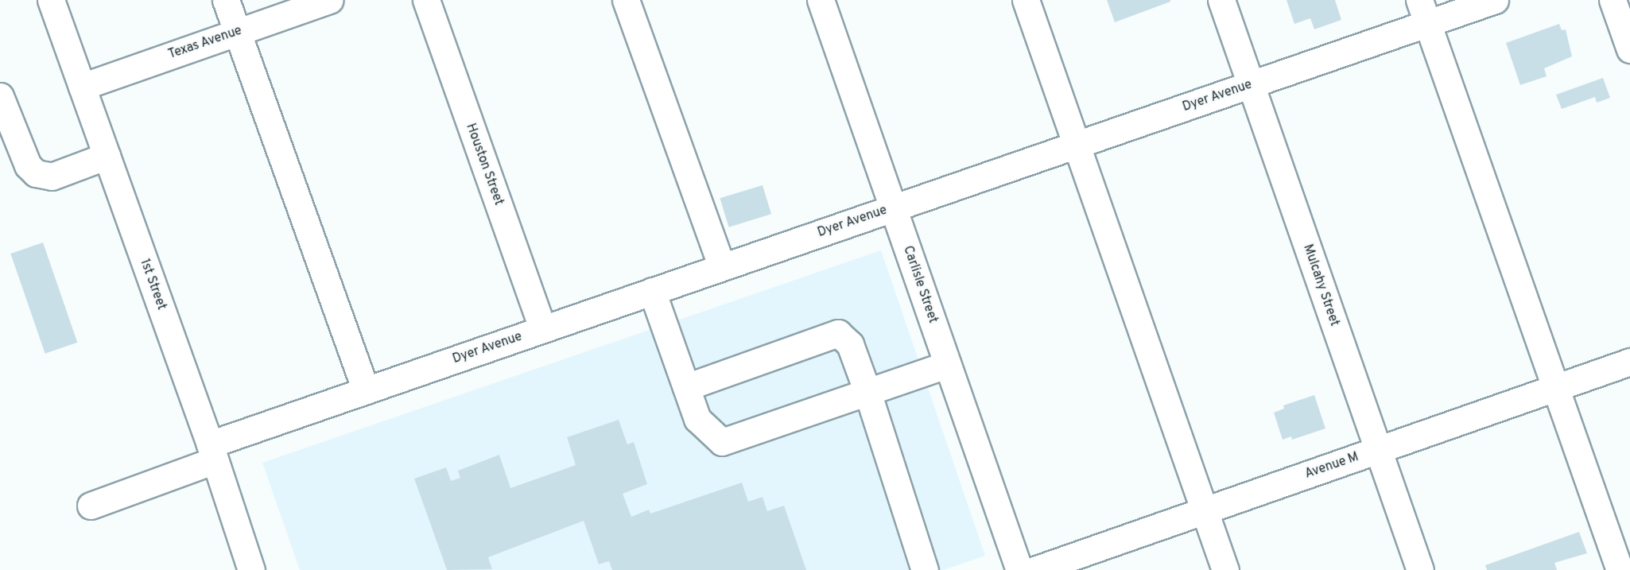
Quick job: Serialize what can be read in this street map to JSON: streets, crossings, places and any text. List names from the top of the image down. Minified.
{"streets":{"street":["Texas Avenue","Dyer Avenue","Houston Street","1st Street","Carlisle Street","Mulcahy Street","Avenue M"]},"crossings":[["Texas Avenue","1st Street"],["Dyer Avenue","Houston Street"],["Dyer Avenue","1st Street"],["Dyer Avenue","Carlisle Street"],["Dyer Avenue","Mulcahy Street"],["Mulcahy Street","Avenue M"]]}
